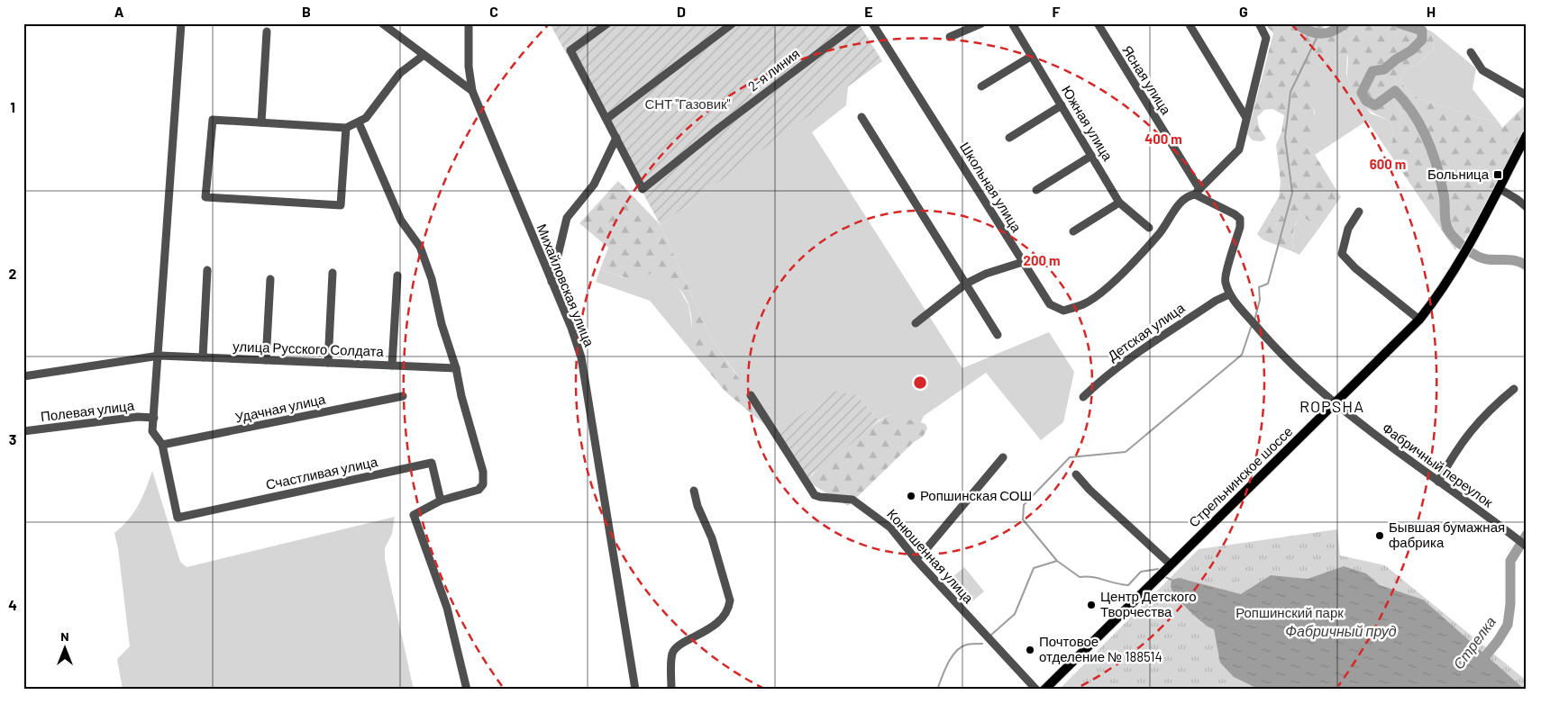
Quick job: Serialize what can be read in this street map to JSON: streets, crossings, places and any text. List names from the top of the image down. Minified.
{"streets":{"main road":["Стрельнинское шоссе"],"street":["2-я линия","Ясная улица","Южная улица","Школьная улица","Михайловская улица","Детская улица","улица Русского Солдата","Удачная улица","Полевая улица","Фабричный переулок","Счастливая улица","Конюшенная улица"]},"crossings":[["Ясная улица","Школьная улица"],["Удачная улица","Счастливая улица"],["Фабричный переулок","Стрельнинское шоссе"]],"districts":["ROPSHA"],"water":["Фабричный пруд","Стрелка"],"parks":["СНТ \"Газовик\"","Ропшинский парк"],"places":{"transit":["Больница"],"other":["Ропшинская СОШ","Бывшая бумажная фабрика","Центр Детского Творчества","Почтовое отделение № 188514"]},"north":"top","grid":{"columns":["A","B","C","D","E","F","G","H"],"rows":["1","2","3","4"]},"rings":["400 m","600 m","200 m"]}
